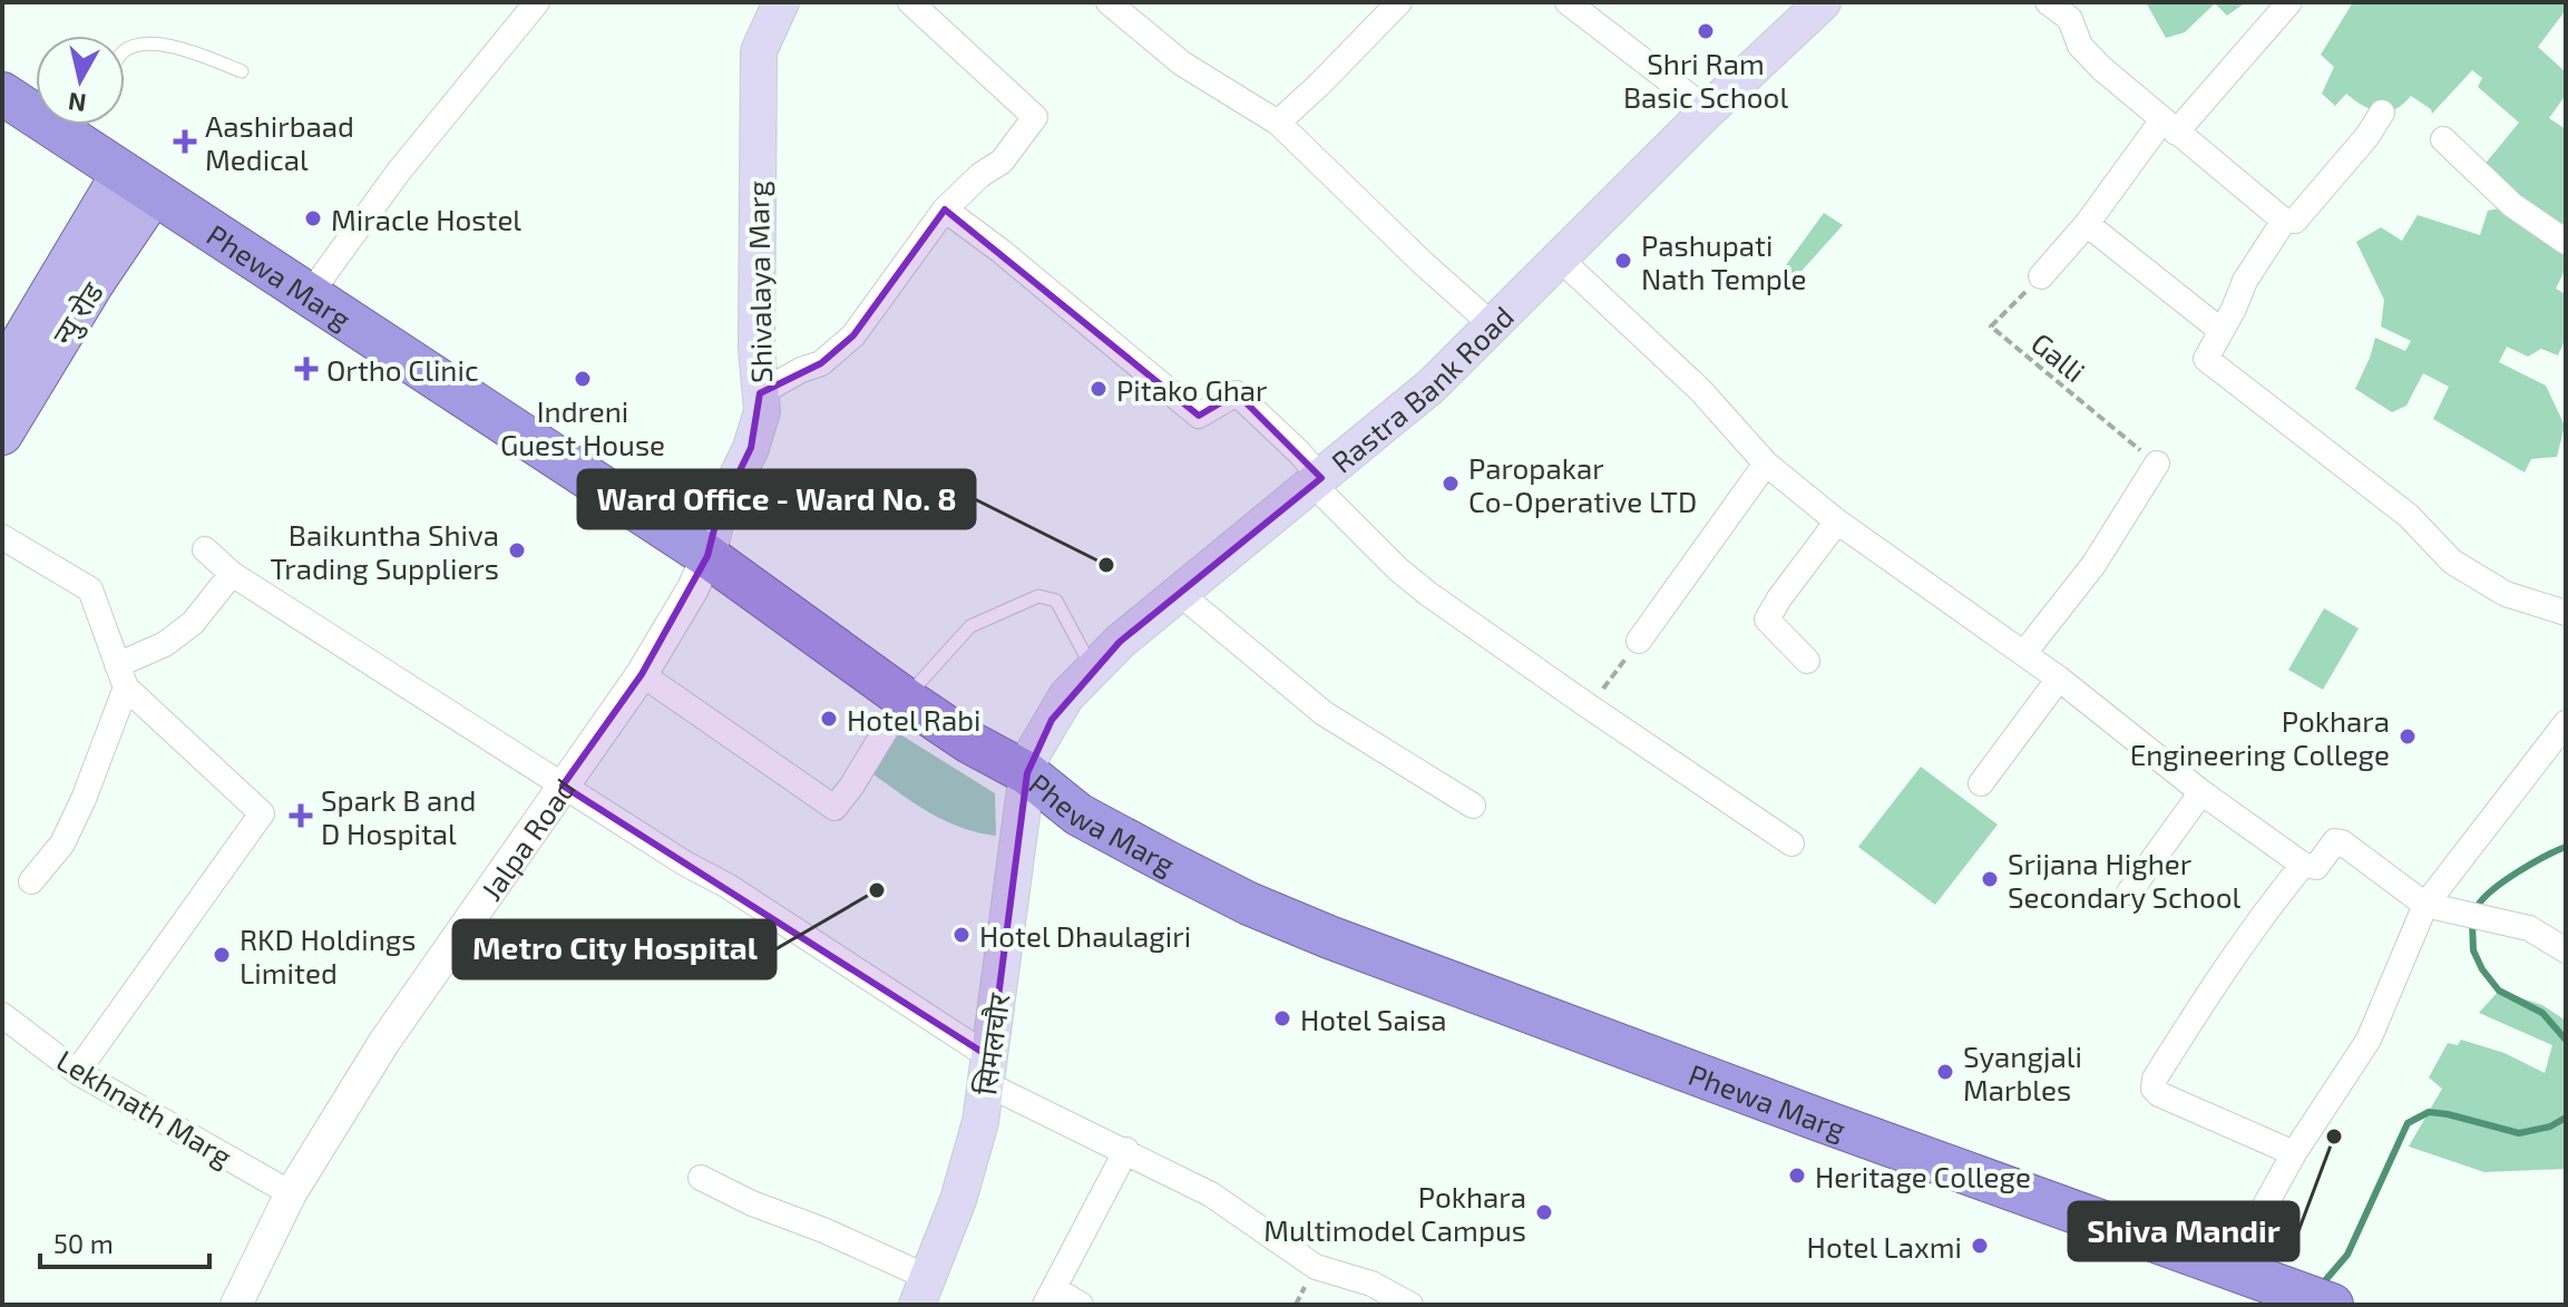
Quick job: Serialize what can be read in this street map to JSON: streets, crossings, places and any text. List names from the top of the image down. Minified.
{"streets":{"highway":["Phewa Marg"],"main road":["Shivalaya Marg","न्यु रोड","Rastra Bank Road","सिमलचौर"],"street":["Jalpa Road","Lekhnath Marg"],"path":["Galli"]},"crossings":[["Phewa Marg","Shivalaya Marg"],["Phewa Marg","न्यु रोड"],["Phewa Marg","Rastra Bank Road"],["Phewa Marg","Jalpa Road"],["Phewa Marg","सिमलचौर"],["Shivalaya Marg","Jalpa Road"],["Rastra Bank Road","सिमलचौर"],["Jalpa Road","Lekhnath Marg"]],"places":{"other":["Shri Ram Basic School","Miracle Hostel","Pashupati Nath Temple","Indreni Guest House","Pitako Ghar","Paropakar Co-Operative LTD","Baikuntha Shiva Trading Suppliers","Ward Office - Ward No. 8","Hotel Rabi","Pokhara Engineering College","Srijana Higher Secondary School","Metro City Hospital","Hotel Dhaulagiri","RKD Holdings Limited","Hotel Saisa","Syangjali Marbles","Shiva Mandir","Heritage College","Pokhara Multimodel Campus","Hotel Laxmi"],"health":["Aashirbaad Medical","Ortho Clinic","Spark B and D Hospital"]},"scale_bar":"50 m","north":"bottom"}
